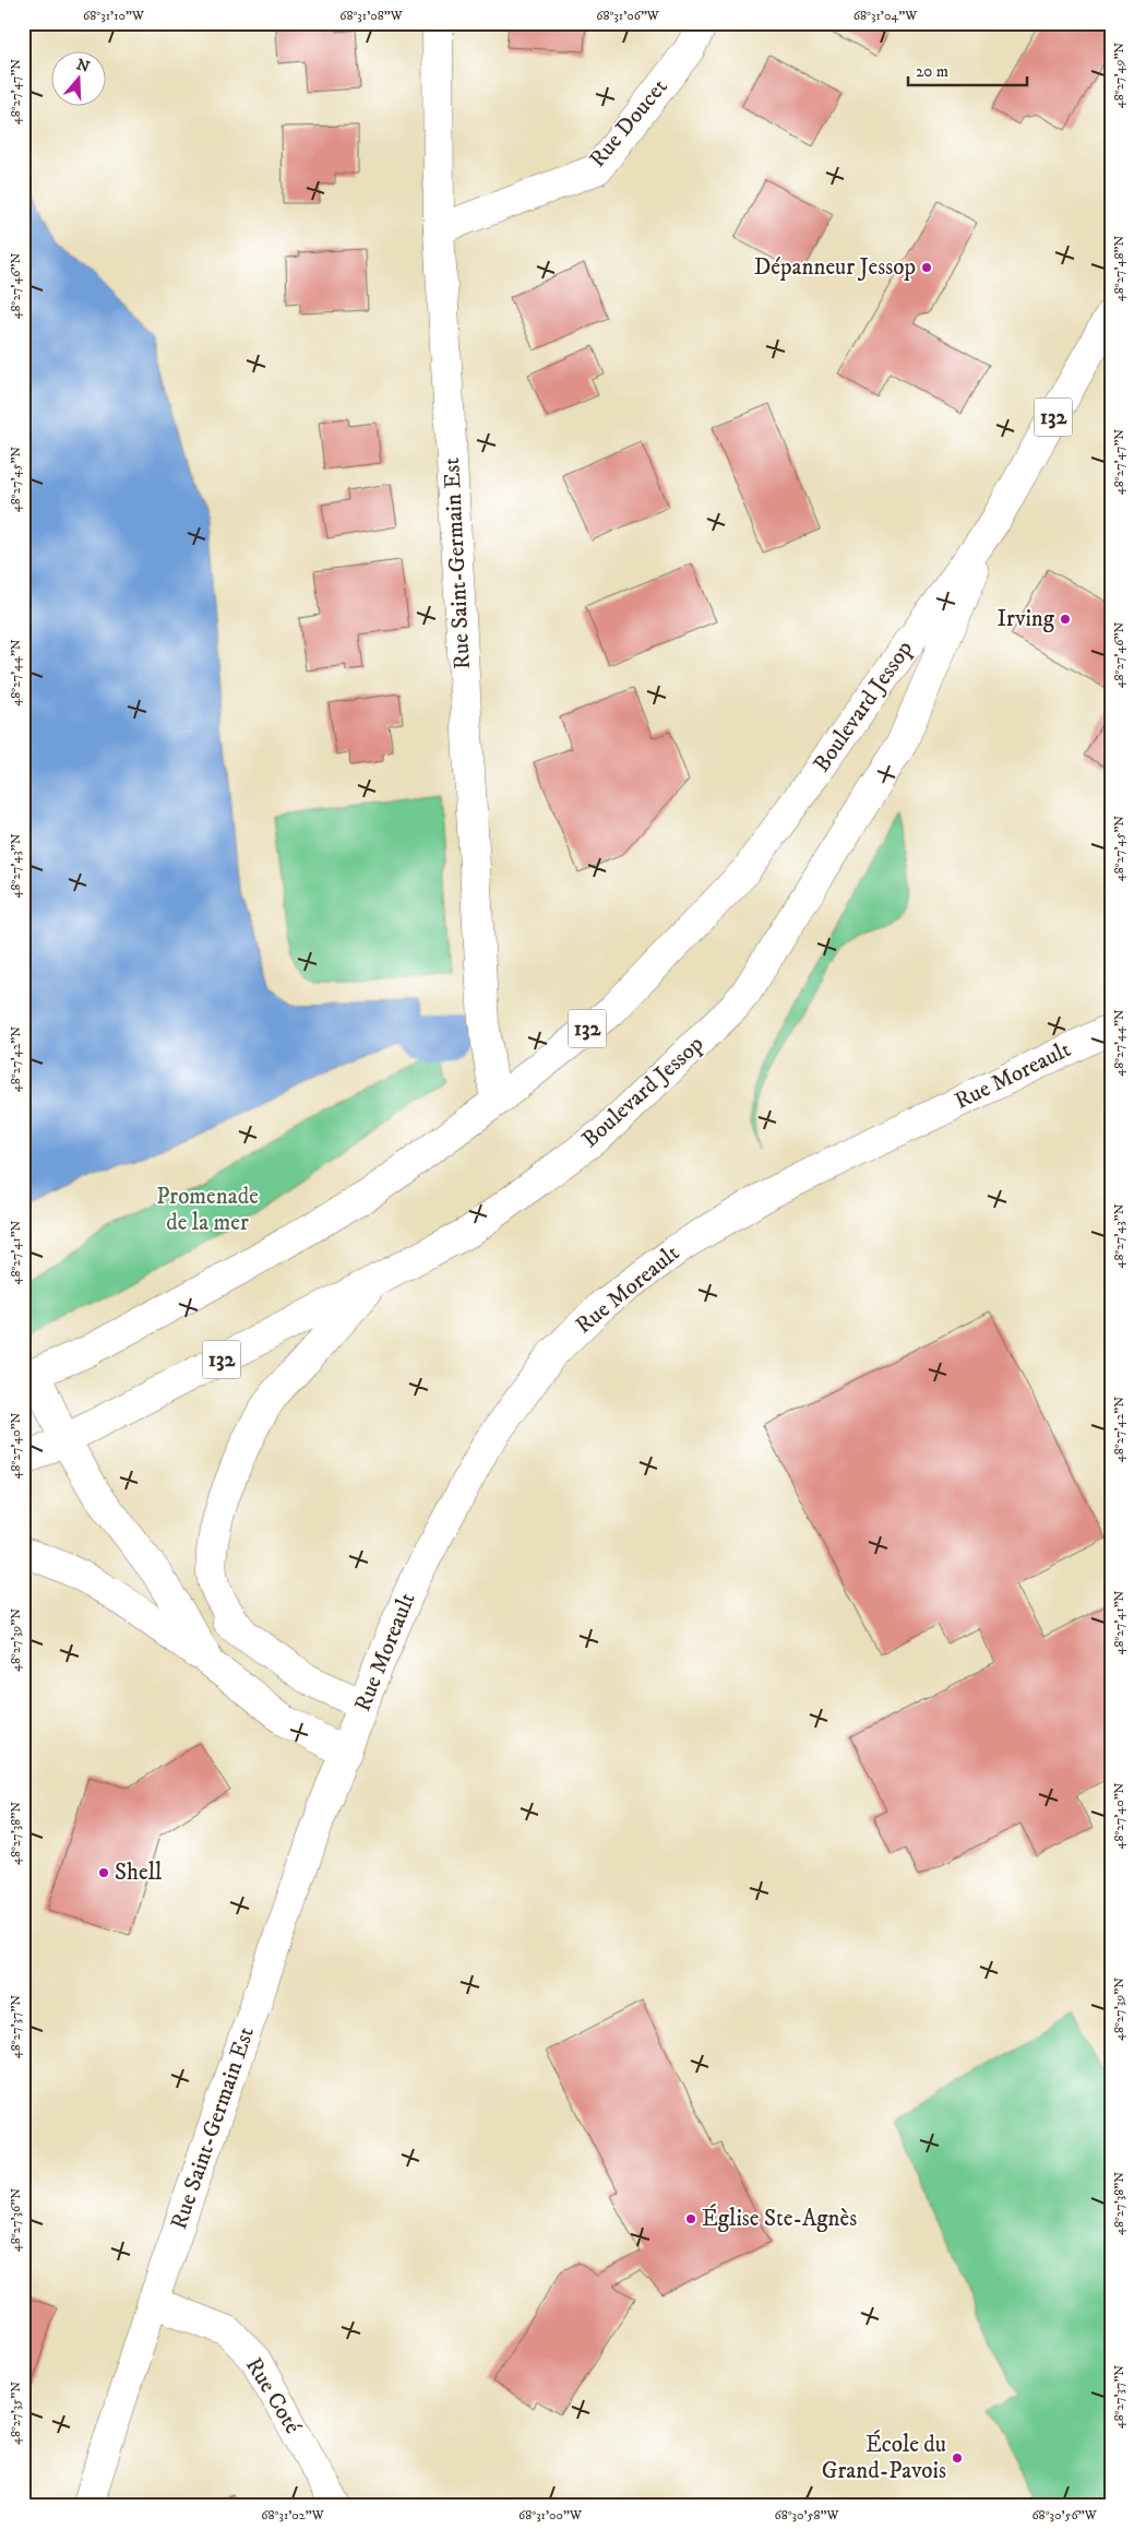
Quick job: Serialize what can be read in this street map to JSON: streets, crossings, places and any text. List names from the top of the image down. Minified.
{"streets":{"main road":["Rue Doucet","132","Rue Saint-Germain Est","Boulevard Jessop","Rue Moreault","Rue Coté"]},"crossings":[["Rue Doucet","Rue Saint-Germain Est"],["132","Boulevard Jessop"],["Rue Saint-Germain Est","Boulevard Jessop"],["Rue Saint-Germain Est","Rue Moreault"],["Rue Saint-Germain Est","Rue Coté"]],"parks":["Promenade de la mer"],"places":["Dépanneur Jessop","Irving","Shell","Église Ste-Agnès","École du Grand-Pavois"],"scale_bar":"20 m","north":"top","coordinates":["68°31'10\"W","68°31'08\"W","68°31'06\"W","68°31'04\"W","48°27'49\"N","48°27'47\"N","48°27'48\"N","48°27'46\"N","48°27'45\"N","48°27'44\"N","48°27'43\"N","48°27'42\"N","48°27'41\"N","48°27'40\"N","48°27'39\"N","48°27'38\"N","48°27'37\"N","48°27'36\"N","48°27'35\"N","68°31'02\"W","68°31'00\"W","68°30'58\"W","68°30'56\"W"]}
